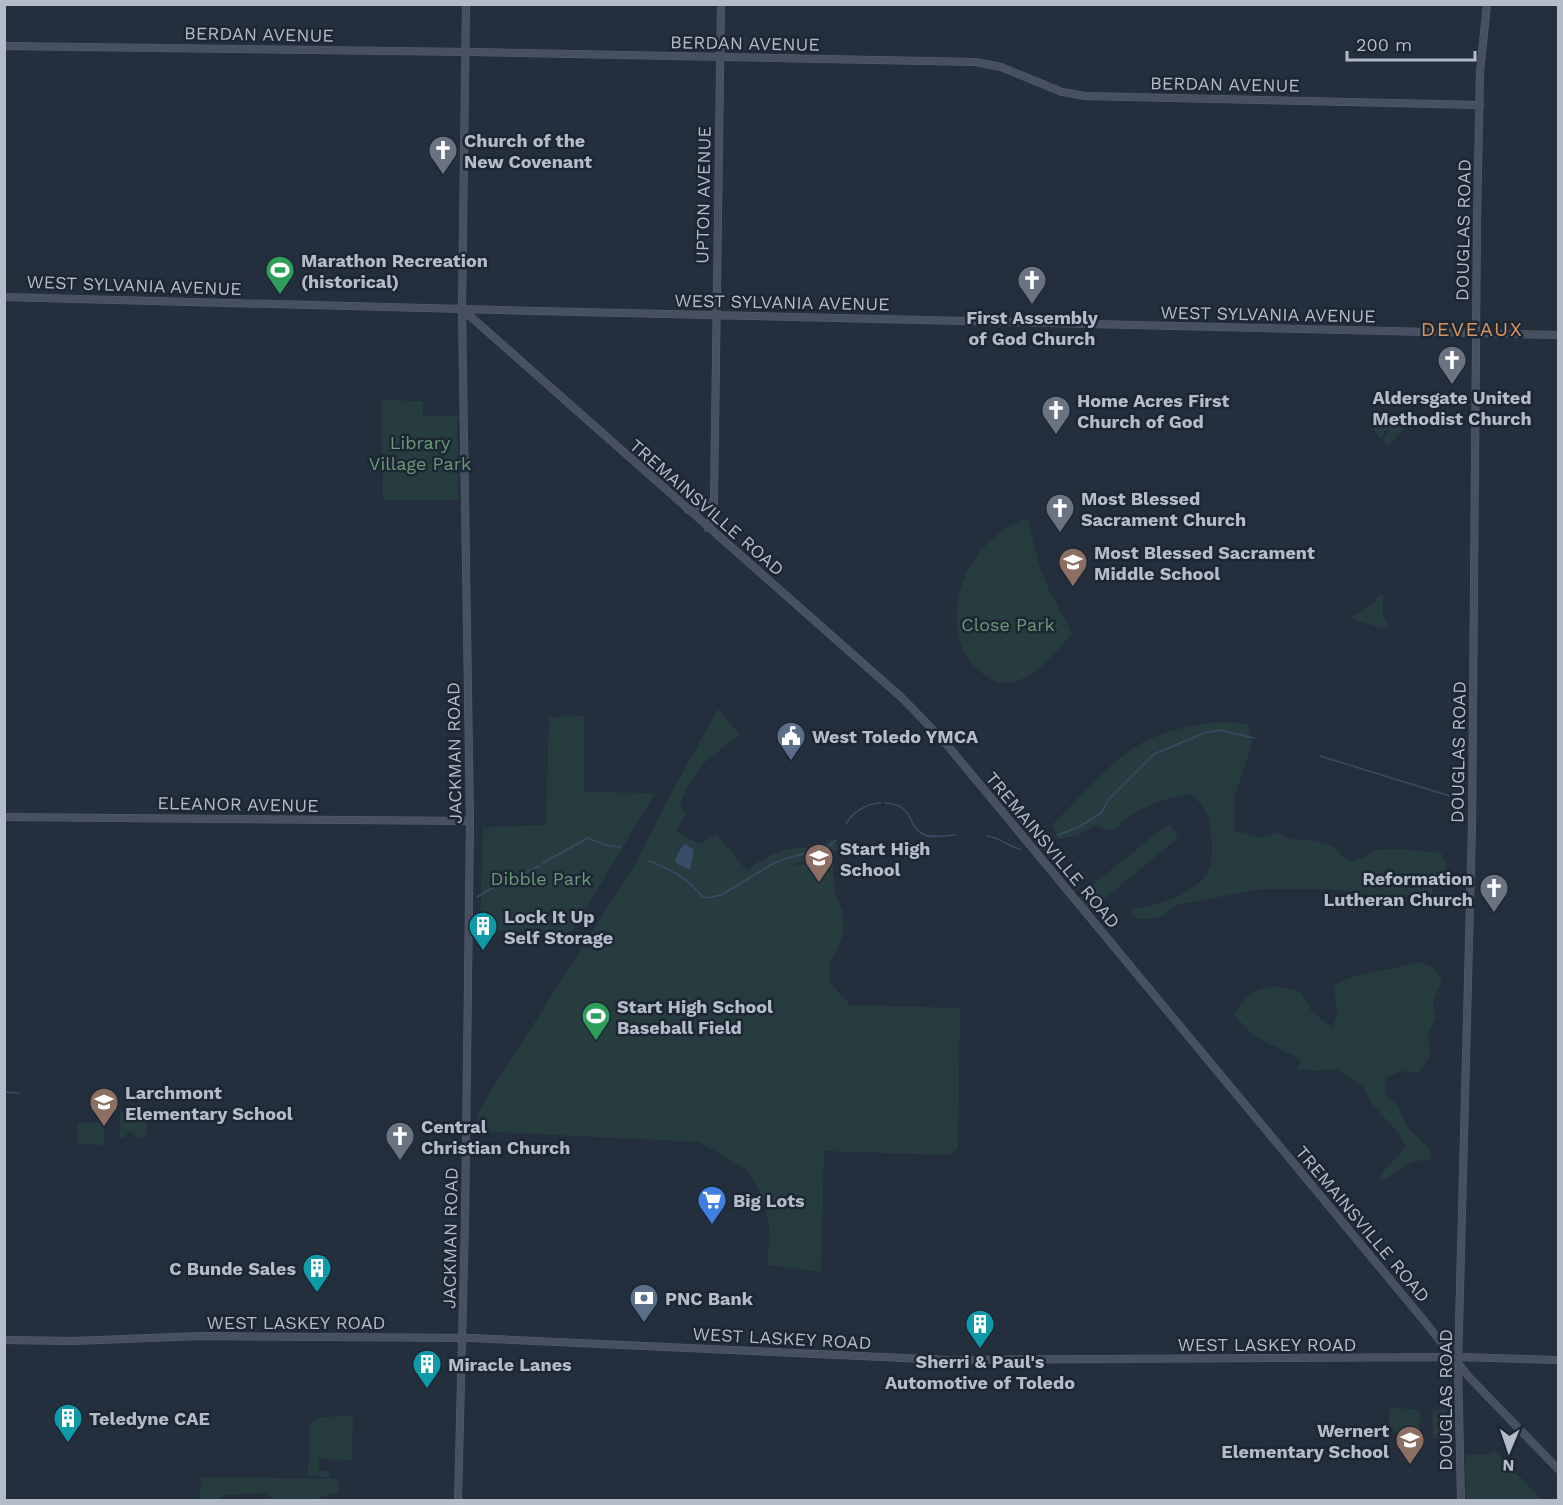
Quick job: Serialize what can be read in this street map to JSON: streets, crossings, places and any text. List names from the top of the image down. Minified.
{"streets":{"street":["BERDAN AVENUE","UPTON AVENUE","DOUGLAS ROAD","WEST SYLVANIA AVENUE","TREMAINSVILLE ROAD","JACKMAN ROAD","ELEANOR AVENUE","WEST LASKEY ROAD"]},"crossings":[["BERDAN AVENUE","UPTON AVENUE"],["BERDAN AVENUE","DOUGLAS ROAD"],["BERDAN AVENUE","JACKMAN ROAD"],["UPTON AVENUE","WEST SYLVANIA AVENUE"],["UPTON AVENUE","TREMAINSVILLE ROAD"],["DOUGLAS ROAD","WEST SYLVANIA AVENUE"],["DOUGLAS ROAD","TREMAINSVILLE ROAD"],["DOUGLAS ROAD","WEST LASKEY ROAD"],["WEST SYLVANIA AVENUE","TREMAINSVILLE ROAD"],["WEST SYLVANIA AVENUE","JACKMAN ROAD"],["TREMAINSVILLE ROAD","JACKMAN ROAD"],["TREMAINSVILLE ROAD","WEST LASKEY ROAD"],["JACKMAN ROAD","ELEANOR AVENUE"],["JACKMAN ROAD","WEST LASKEY ROAD"]],"districts":["DEVEAUX"],"parks":["Library Village Park","Close Park","Dibble Park"],"places":{"church":["Church of the New Covenant","First Assembly of God Church","Aldersgate United Methodist Church","Home Acres First Church of God","Most Blessed Sacrament Church","Reformation Lutheran Church","Central Christian Church"],"sports":["Marathon Recreation (historical)","Start High School Baseball Field"],"school or university":["Most Blessed Sacrament Middle School","Start High School","Larchmont Elementary School","Wernert Elementary School"],"public building":["West Toledo YMCA"],"building":["Lock It Up Self Storage","C Bunde Sales","Sherri & Paul's Automotive of Toledo","Miracle Lanes","Teledyne CAE"],"supermarket":["Big Lots"],"bank":["PNC Bank"]},"scale_bar":"200 m","north":"bottom"}
